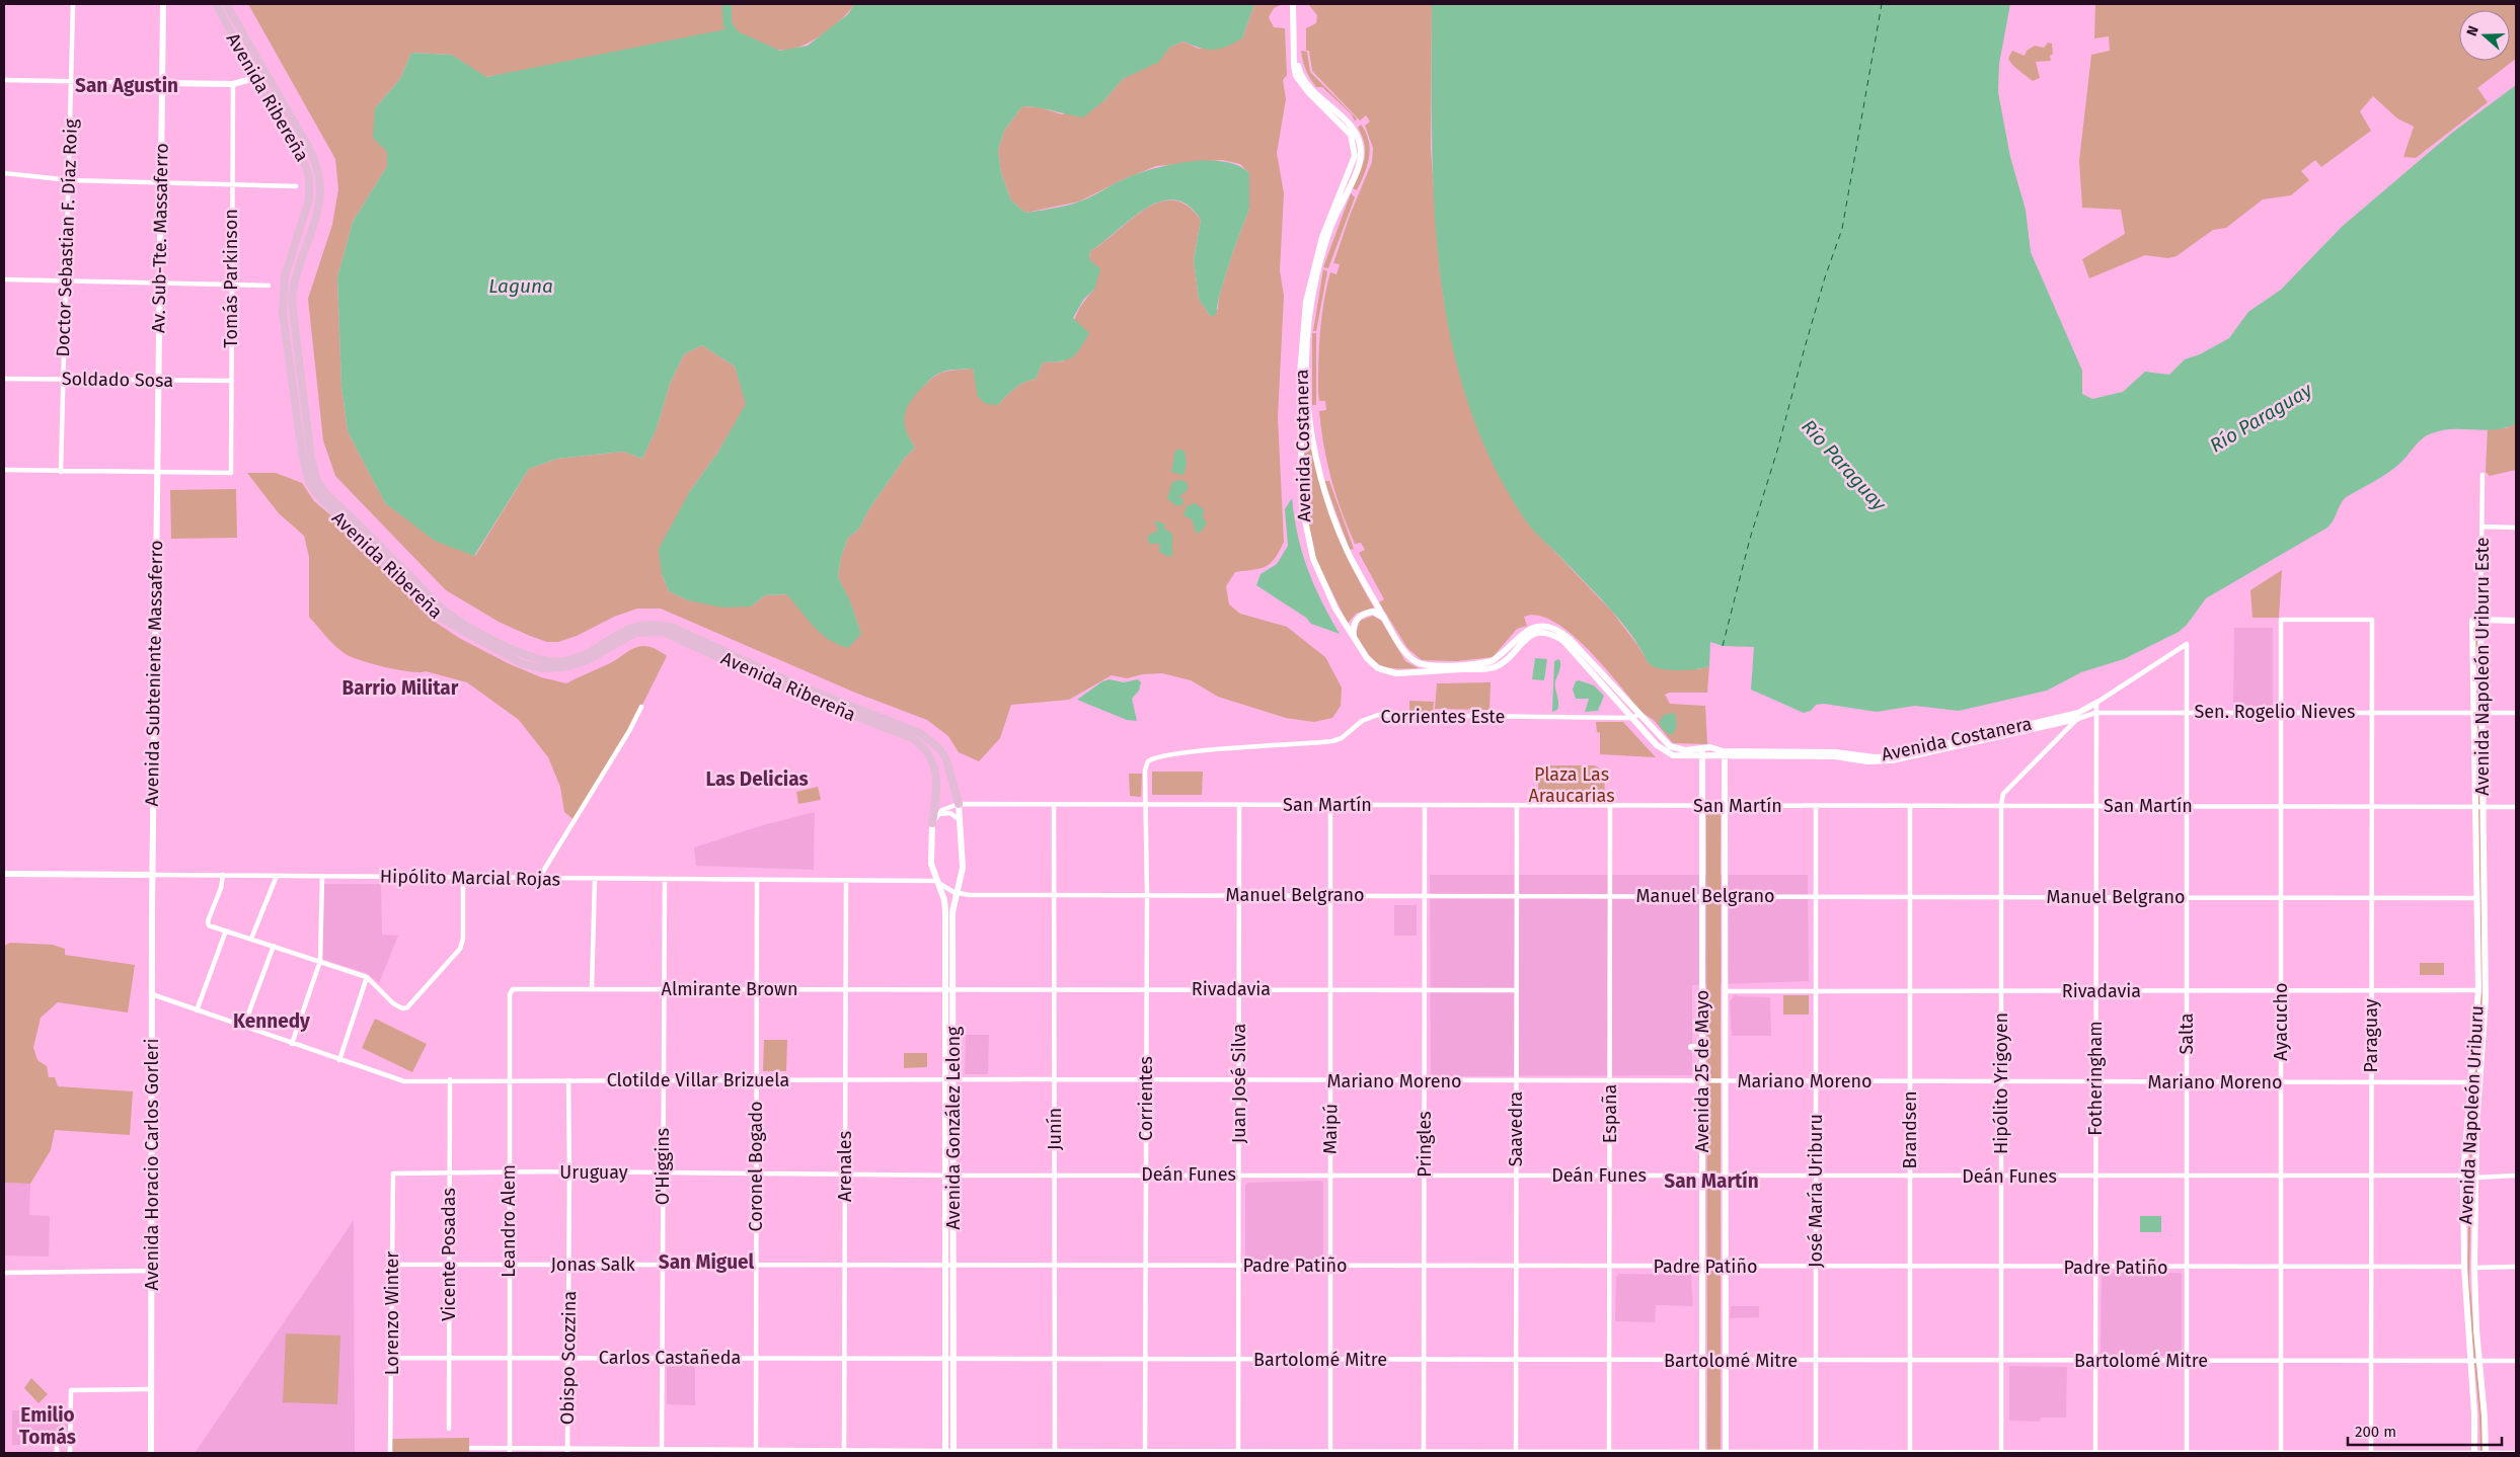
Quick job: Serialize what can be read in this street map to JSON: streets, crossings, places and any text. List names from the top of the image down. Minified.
{"streets":{"main road":["Avenida Ribereña","Av. Sub-Tte. Massaferro","Avenida Costanera","Avenida Napoleón Uriburu Este","Avenida Subteniente Massaferro","Hipólito Marcial Rojas","Avenida 25 de Mayo","Avenida Napoleón Uriburu","Avenida González Lelong","Avenida Horacio Carlos Gorleri"],"street":["Doctor Sebastian F. Díaz Roig","Tomás Parkinson","Soldado Sosa","Sen. Rogelio Nieves","Corrientes Este","San Martín","Manuel Belgrano","Almirante Brown","Rivadavia","Ayacucho","Salta","Paraguay","Fotheringham","Clotilde Villar Brizuela","Mariano Moreno","Juan José Silva","Hipólito Yrigoyen","Corrientes","España","Junín","Maipú","Saavedra","Brandsen","Pringles","O'Higgins","Coronel Bogado","Arenales","Uruguay","Deán Funes","José María Uriburu","Leandro Alem","Vicente Posadas","Jonas Salk","Padre Patiño","Lorenzo Winter","Obispo Scozzina","Carlos Castañeda","Bartolomé Mitre"]},"crossings":[["Avenida Ribereña","San Martín"],["Avenida Ribereña","Avenida González Lelong"],["Doctor Sebastian F. Díaz Roig","Soldado Sosa"],["Av. Sub-Tte. Massaferro","Tomás Parkinson"],["Av. Sub-Tte. Massaferro","Soldado Sosa"],["Av. Sub-Tte. Massaferro","Avenida Subteniente Massaferro"],["Tomás Parkinson","Soldado Sosa"],["Tomás Parkinson","Avenida Subteniente Massaferro"],["Avenida Costanera","Sen. Rogelio Nieves"],["Avenida Costanera","Corrientes Este"],["Avenida Costanera","Salta"],["Avenida Costanera","Avenida 25 de Mayo"],["Avenida Costanera","Fotheringham"],["Avenida Napoleón Uriburu Este","Sen. Rogelio Nieves"],["Avenida Napoleón Uriburu Este","San Martín"],["Avenida Napoleón Uriburu Este","Avenida Napoleón Uriburu"],["Avenida Subteniente Massaferro","Hipólito Marcial Rojas"],["Avenida Subteniente Massaferro","Avenida Horacio Carlos Gorleri"],["Sen. Rogelio Nieves","Ayacucho"],["Sen. Rogelio Nieves","Salta"],["Sen. Rogelio Nieves","Paraguay"],["Sen. Rogelio Nieves","Fotheringham"],["Corrientes Este","San Martín"],["Corrientes Este","Corrientes"],["San Martín","Ayacucho"],["San Martín","Salta"],["San Martín","Paraguay"],["San Martín","Avenida 25 de Mayo"],["San Martín","Fotheringham"],["San Martín","Juan José Silva"],["San Martín","Hipólito Yrigoyen"],["San Martín","Corrientes"],["San Martín","España"],["San Martín","Avenida Napoleón Uriburu"],["San Martín","Avenida González Lelong"],["San Martín","Junín"],["San Martín","Maipú"],["San Martín","Saavedra"],["San Martín","Brandsen"],["San Martín","Pringles"],["San Martín","José María Uriburu"],["Hipólito Marcial Rojas","Manuel Belgrano"],["Hipólito Marcial Rojas","Avenida González Lelong"],["Hipólito Marcial Rojas","Avenida Horacio Carlos Gorleri"],["Hipólito Marcial Rojas","O'Higgins"],["Hipólito Marcial Rojas","Coronel Bogado"],["Hipólito Marcial Rojas","Arenales"],["Manuel Belgrano","Ayacucho"],["Manuel Belgrano","Salta"],["Manuel Belgrano","Paraguay"],["Manuel Belgrano","Avenida 25 de Mayo"],["Manuel Belgrano","Fotheringham"],["Manuel Belgrano","Juan José Silva"],["Manuel Belgrano","Hipólito Yrigoyen"],["Manuel Belgrano","Corrientes"],["Manuel Belgrano","España"],["Manuel Belgrano","Avenida Napoleón Uriburu"],["Manuel Belgrano","Avenida González Lelong"],["Manuel Belgrano","Junín"],["Manuel Belgrano","Maipú"],["Manuel Belgrano","Saavedra"],["Manuel Belgrano","Brandsen"],["Manuel Belgrano","Pringles"],["Manuel Belgrano","José María Uriburu"],["Almirante Brown","Rivadavia"],["Almirante Brown","Avenida González Lelong"],["Almirante Brown","O'Higgins"],["Almirante Brown","Coronel Bogado"],["Almirante Brown","Arenales"],["Almirante Brown","Leandro Alem"],["Rivadavia","Ayacucho"],["Rivadavia","Salta"],["Rivadavia","Paraguay"],["Rivadavia","Avenida 25 de Mayo"],["Rivadavia","Fotheringham"],["Rivadavia","Juan José Silva"],["Rivadavia","Hipólito Yrigoyen"],["Rivadavia","Corrientes"],["Rivadavia","Avenida Napoleón Uriburu"],["Rivadavia","Avenida González Lelong"],["Rivadavia","Junín"],["Rivadavia","Maipú"],["Rivadavia","Saavedra"],["Rivadavia","Brandsen"],["Rivadavia","Pringles"],["Rivadavia","José María Uriburu"],["Ayacucho","Paraguay"],["Ayacucho","Mariano Moreno"],["Ayacucho","Deán Funes"],["Ayacucho","Padre Patiño"],["Ayacucho","Bartolomé Mitre"],["Salta","Fotheringham"],["Salta","Mariano Moreno"],["Salta","Deán Funes"],["Salta","Padre Patiño"],["Salta","Bartolomé Mitre"],["Paraguay","Mariano Moreno"],["Paraguay","Deán Funes"],["Paraguay","Padre Patiño"],["Paraguay","Bartolomé Mitre"],["Avenida 25 de Mayo","Mariano Moreno"],["Avenida 25 de Mayo","Deán Funes"],["Avenida 25 de Mayo","Padre Patiño"],["Avenida 25 de Mayo","Bartolomé Mitre"],["Fotheringham","Mariano Moreno"],["Fotheringham","Deán Funes"],["Fotheringham","Padre Patiño"],["Fotheringham","Bartolomé Mitre"],["Clotilde Villar Brizuela","Mariano Moreno"],["Clotilde Villar Brizuela","Avenida González Lelong"],["Clotilde Villar Brizuela","Avenida Horacio Carlos Gorleri"],["Clotilde Villar Brizuela","O'Higgins"],["Clotilde Villar Brizuela","Coronel Bogado"],["Clotilde Villar Brizuela","Arenales"],["Clotilde Villar Brizuela","Leandro Alem"],["Clotilde Villar Brizuela","Vicente Posadas"],["Clotilde Villar Brizuela","Obispo Scozzina"],["Mariano Moreno","Juan José Silva"],["Mariano Moreno","Hipólito Yrigoyen"],["Mariano Moreno","Corrientes"],["Mariano Moreno","España"],["Mariano Moreno","Avenida Napoleón Uriburu"],["Mariano Moreno","Avenida González Lelong"],["Mariano Moreno","Junín"],["Mariano Moreno","Maipú"],["Mariano Moreno","Saavedra"],["Mariano Moreno","Brandsen"],["Mariano Moreno","Pringles"],["Mariano Moreno","José María Uriburu"],["Juan José Silva","Deán Funes"],["Juan José Silva","Padre Patiño"],["Juan José Silva","Bartolomé Mitre"],["Hipólito Yrigoyen","Deán Funes"],["Hipólito Yrigoyen","Padre Patiño"],["Hipólito Yrigoyen","Bartolomé Mitre"],["Corrientes","Deán Funes"],["Corrientes","Padre Patiño"],["Corrientes","Bartolomé Mitre"],["España","Deán Funes"],["España","Padre Patiño"],["España","Bartolomé Mitre"],["Avenida Napoleón Uriburu","Deán Funes"],["Avenida Napoleón Uriburu","Padre Patiño"],["Avenida Napoleón Uriburu","Bartolomé Mitre"],["Avenida González Lelong","Uruguay"],["Avenida González Lelong","Deán Funes"],["Avenida González Lelong","Jonas Salk"],["Avenida González Lelong","Padre Patiño"],["Avenida González Lelong","Carlos Castañeda"],["Avenida González Lelong","Bartolomé Mitre"],["Junín","Deán Funes"],["Junín","Padre Patiño"],["Junín","Bartolomé Mitre"],["Maipú","Deán Funes"],["Maipú","Padre Patiño"],["Maipú","Bartolomé Mitre"],["Saavedra","Deán Funes"],["Saavedra","Padre Patiño"],["Saavedra","Bartolomé Mitre"],["Brandsen","Deán Funes"],["Brandsen","Padre Patiño"],["Brandsen","Bartolomé Mitre"],["Pringles","Deán Funes"],["Pringles","Padre Patiño"],["Pringles","Bartolomé Mitre"],["O'Higgins","Uruguay"],["O'Higgins","Jonas Salk"],["O'Higgins","Carlos Castañeda"],["Coronel Bogado","Uruguay"],["Coronel Bogado","Jonas Salk"],["Coronel Bogado","Carlos Castañeda"],["Arenales","Uruguay"],["Arenales","Jonas Salk"],["Arenales","Carlos Castañeda"],["Uruguay","Deán Funes"],["Uruguay","Leandro Alem"],["Uruguay","Vicente Posadas"],["Uruguay","Lorenzo Winter"],["Uruguay","Obispo Scozzina"],["Deán Funes","José María Uriburu"],["José María Uriburu","Padre Patiño"],["José María Uriburu","Bartolomé Mitre"],["Leandro Alem","Jonas Salk"],["Leandro Alem","Carlos Castañeda"],["Vicente Posadas","Jonas Salk"],["Vicente Posadas","Carlos Castañeda"],["Jonas Salk","Padre Patiño"],["Jonas Salk","Lorenzo Winter"],["Jonas Salk","Obispo Scozzina"],["Lorenzo Winter","Carlos Castañeda"],["Obispo Scozzina","Carlos Castañeda"],["Carlos Castañeda","Bartolomé Mitre"]],"districts":["San Agustin","Barrio Militar","Las Delicias","Kennedy","San Martín","San Miguel","Emilio Tomás"],"water":["Laguna","Río Paraguay"],"parks":["Plaza Las Araucarias"],"scale_bar":"200 m","north":"left"}
